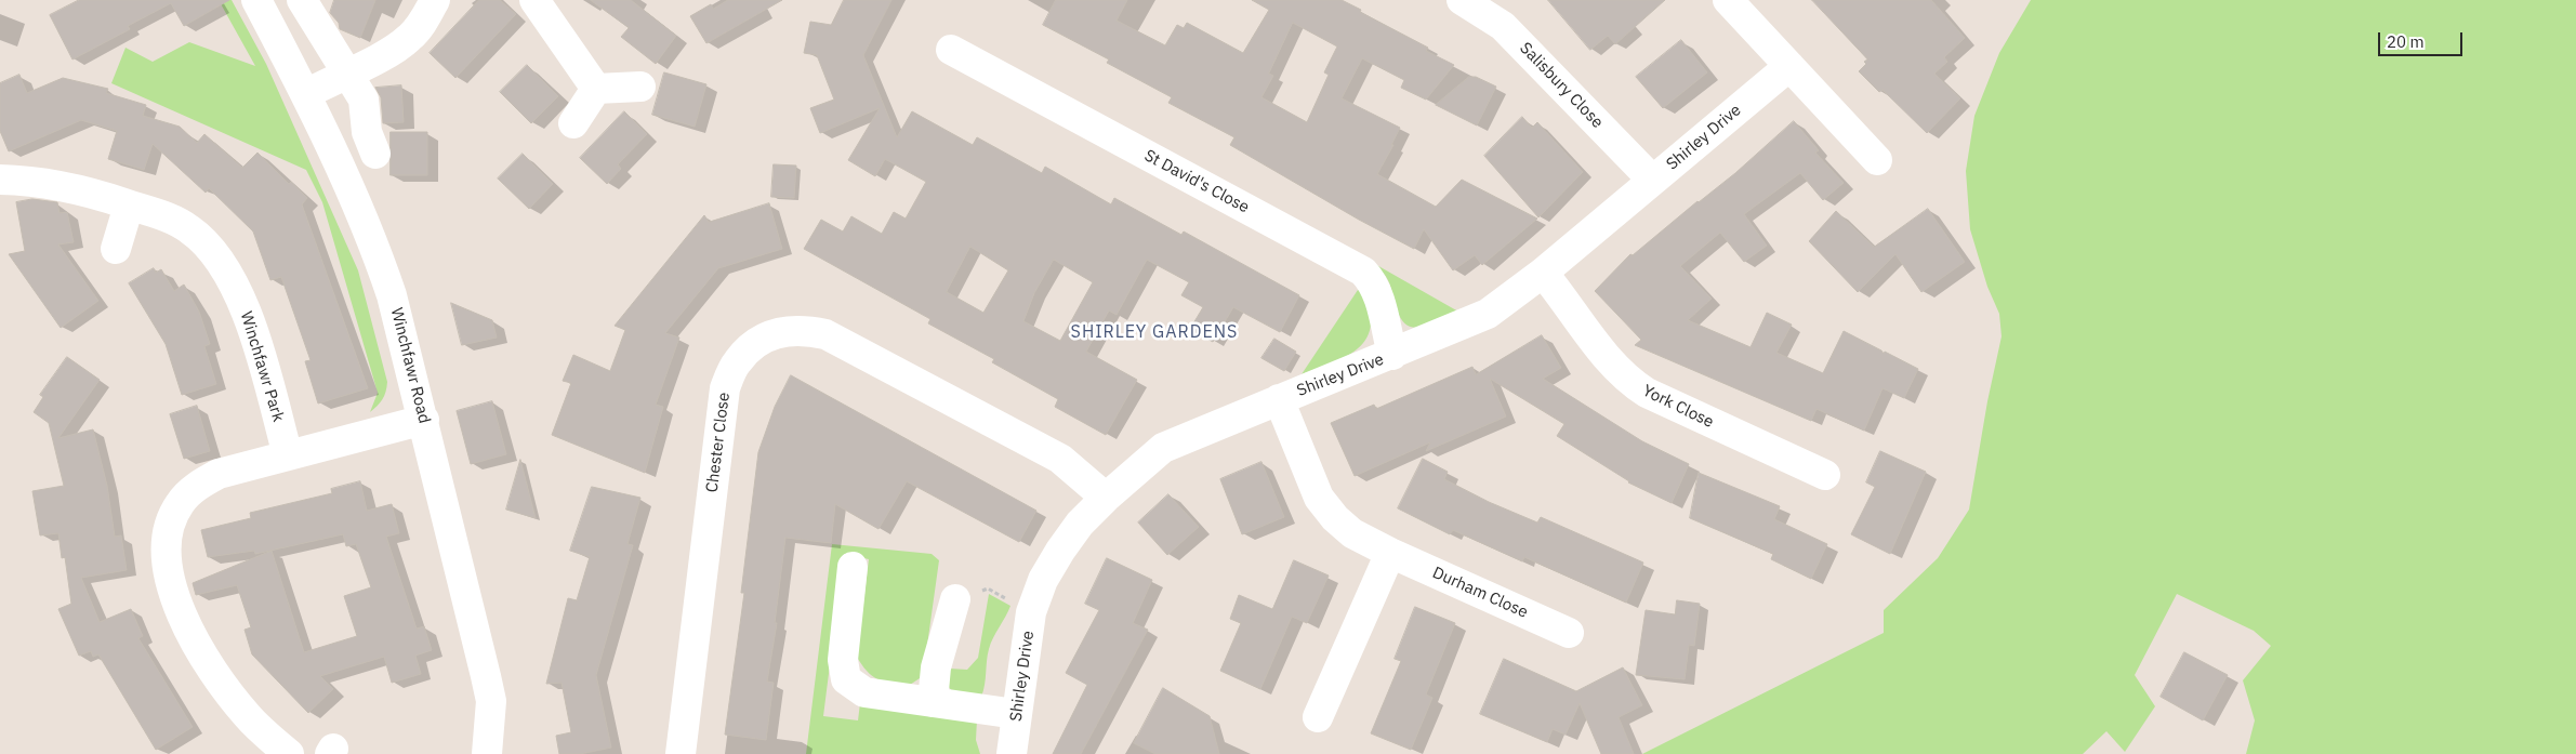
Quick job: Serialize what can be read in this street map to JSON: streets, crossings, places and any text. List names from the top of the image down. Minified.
{"streets":{"street":["Salisbury Close","Shirley Drive","St David's Close","Winchfawr Road","Winchfawr Park","York Close","Chester Close","Durham Close"]},"crossings":[["Salisbury Close","Shirley Drive"],["Shirley Drive","St David's Close"],["Shirley Drive","York Close"],["Shirley Drive","Chester Close"],["Shirley Drive","Durham Close"]],"districts":["SHIRLEY GARDENS"],"scale_bar":"20 m"}
